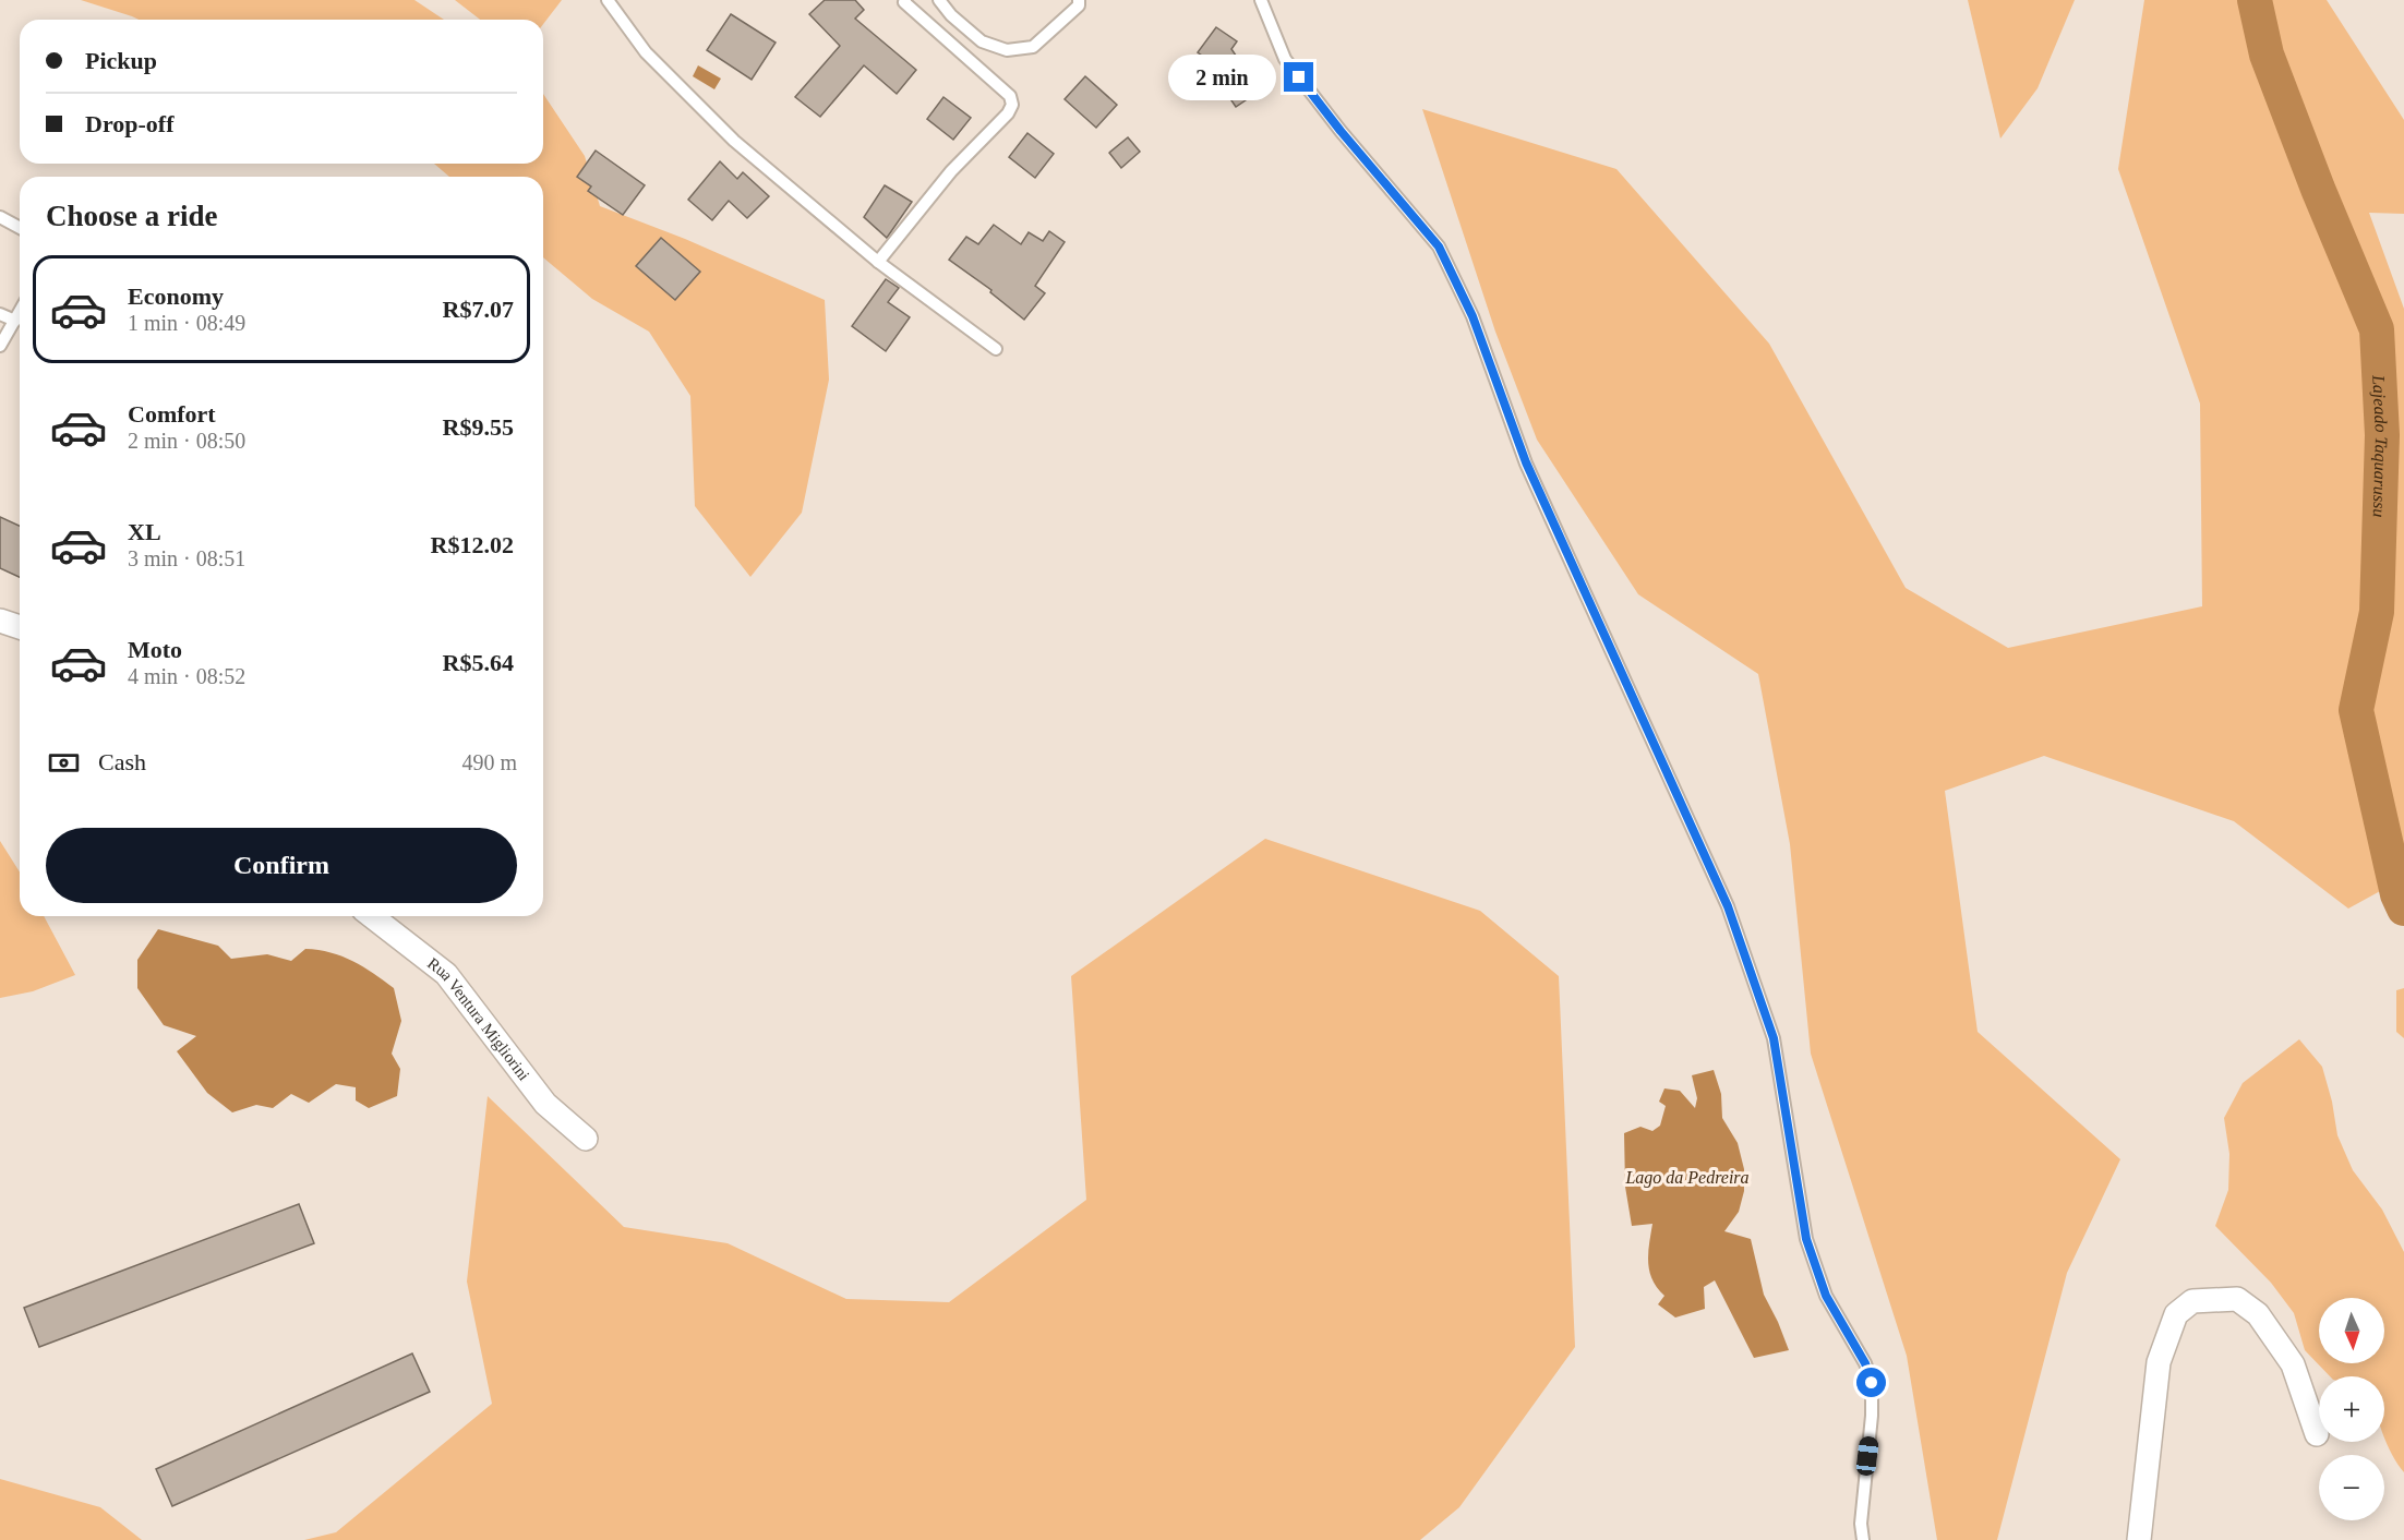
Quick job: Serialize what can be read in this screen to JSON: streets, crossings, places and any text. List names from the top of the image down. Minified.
{"streets":{"street":["Rua Ventura Migliorini"]},"water":["Lajeado Taquarussu","Lago da Pedreira"],"north":"bottom","page":{"banner":["Pickup","Drop-off"],"bubble":"2 min","heading":"Choose a ride","list":[{"name":"Economy","note":"1 min · 08:49","value":"R$7.07"},{"name":"Comfort","note":"2 min · 08:50","value":"R$9.55"},{"name":"XL","note":"3 min · 08:51","value":"R$12.02"},{"name":"Moto","note":"4 min · 08:52","value":"R$5.64"}],"pay":["Cash","490 m"],"buttons":"Confirm","map_buttons":["+","−"]}}
